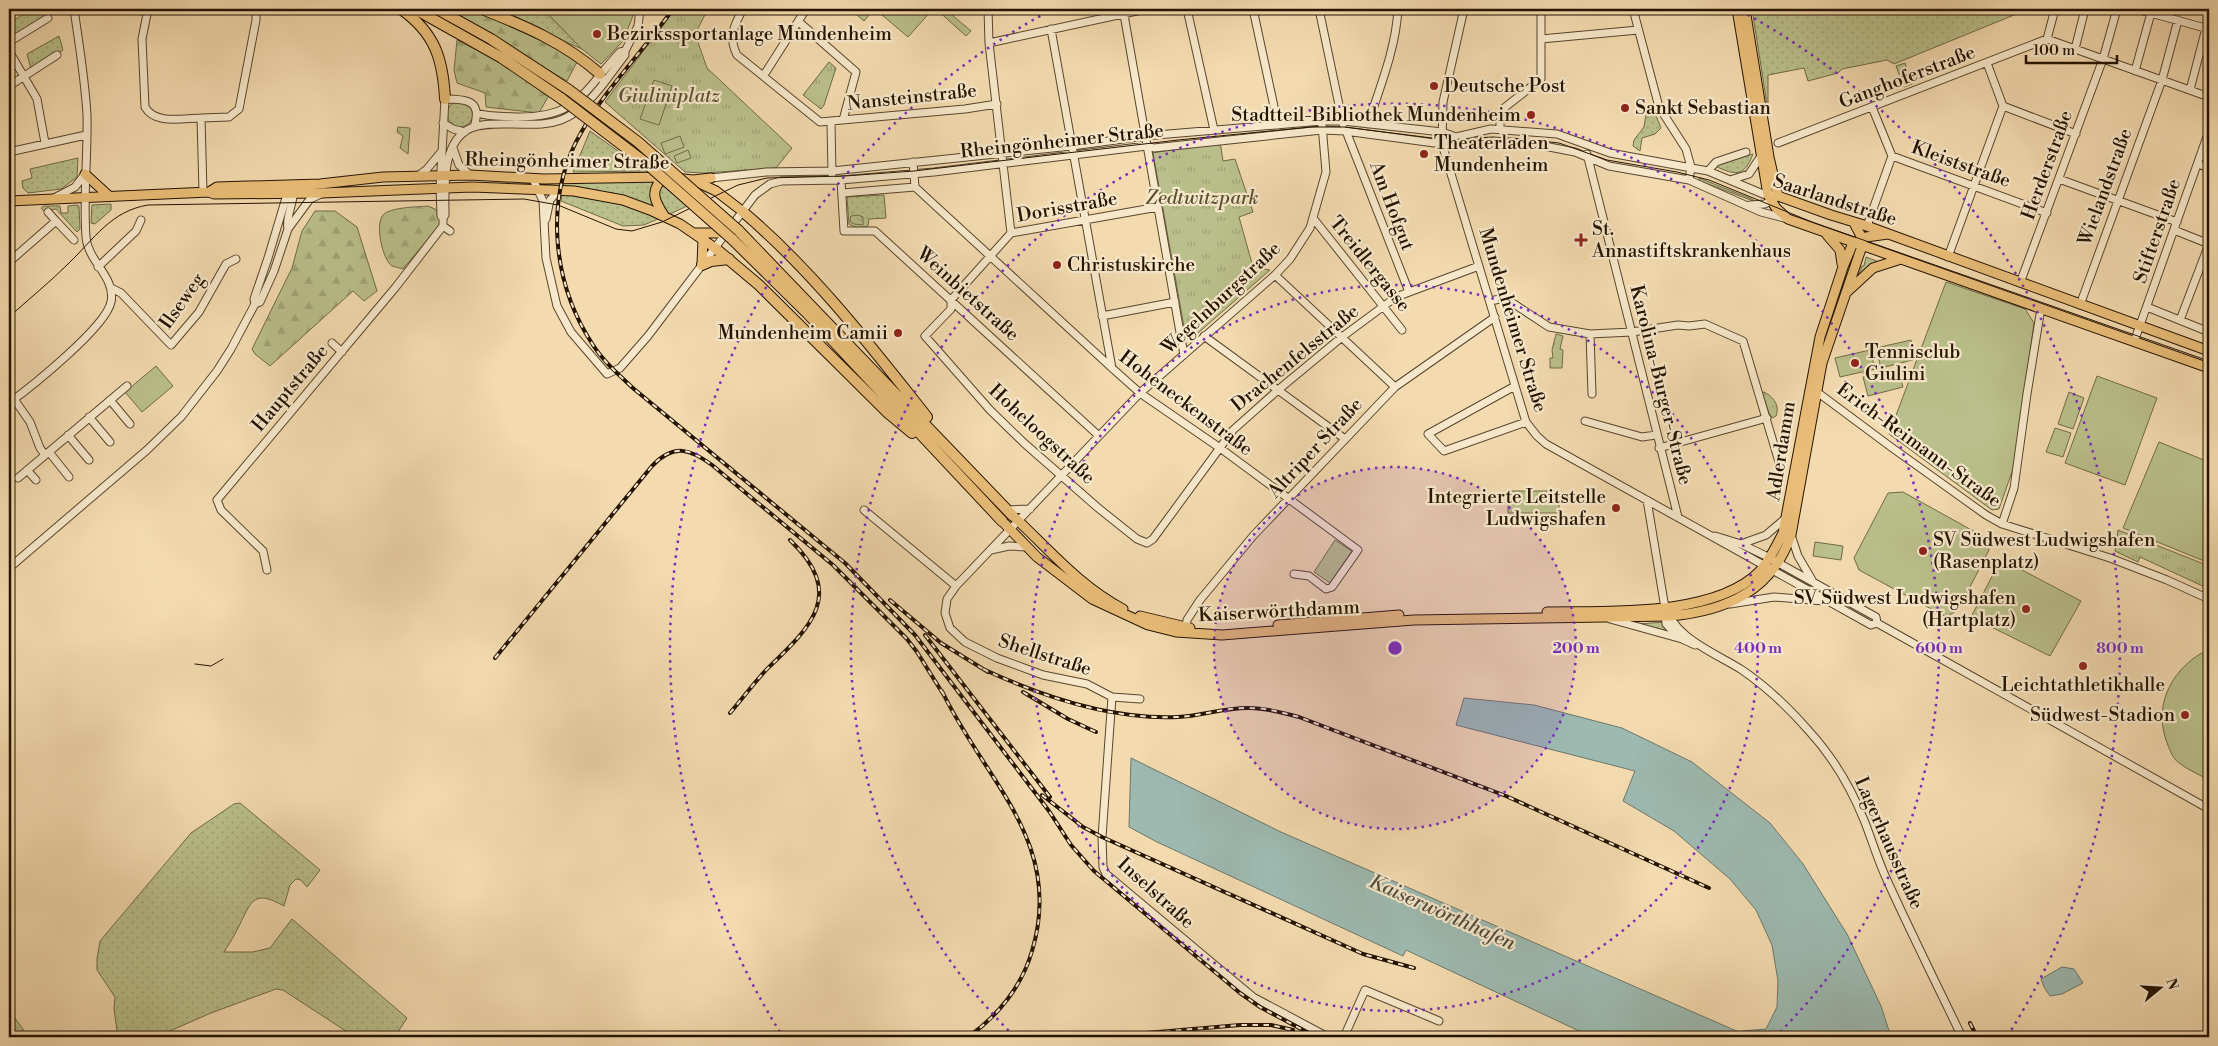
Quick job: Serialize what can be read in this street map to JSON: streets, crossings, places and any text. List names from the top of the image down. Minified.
{"streets":{"highway":["Kaiserwörthdamm"],"main road":["Rheingönheimer Straße","Saarlandstraße","Adlerdamm"],"street":["Ganghoferstraße","Nansteinstraße","Kleiststraße","Herderstraße","Wielandstraße","Am Hofgut","Dorisstraße","Stifterstraße","Treidlergasse","Weinbietstraße","Wegelnburgstraße","Ilseweg","Mundenheimer Straße","Drachenfelsstraße","Karolina-Burger-Straße","Hauptstraße","Hoheneckenstraße","Hoheloogstraße","Erich-Reimann-Straße","Altriper Straße","Shellstraße","Lagerhausstraße","Inselstraße"]},"crossings":[["Rheingönheimer Straße","Saarlandstraße"],["Rheingönheimer Straße","Am Hofgut"],["Rheingönheimer Straße","Weinbietstraße"],["Rheingönheimer Straße","Wegelnburgstraße"],["Rheingönheimer Straße","Mundenheimer Straße"],["Kleiststraße","Herderstraße"],["Herderstraße","Saarlandstraße"],["Wielandstraße","Saarlandstraße"],["Saarlandstraße","Stifterstraße"],["Saarlandstraße","Mundenheimer Straße"],["Saarlandstraße","Karolina-Burger-Straße"],["Saarlandstraße","Adlerdamm"],["Am Hofgut","Drachenfelsstraße"],["Dorisstraße","Weinbietstraße"],["Dorisstraße","Hoheneckenstraße"],["Dorisstraße","Hoheloogstraße"],["Treidlergasse","Wegelnburgstraße"],["Treidlergasse","Drachenfelsstraße"],["Weinbietstraße","Wegelnburgstraße"],["Wegelnburgstraße","Hoheneckenstraße"],["Wegelnburgstraße","Hoheloogstraße"],["Wegelnburgstraße","Kaiserwörthdamm"],["Wegelnburgstraße","Shellstraße"],["Mundenheimer Straße","Drachenfelsstraße"],["Mundenheimer Straße","Karolina-Burger-Straße"],["Mundenheimer Straße","Altriper Straße"],["Mundenheimer Straße","Adlerdamm"],["Drachenfelsstraße","Hoheneckenstraße"],["Drachenfelsstraße","Hoheloogstraße"],["Hoheneckenstraße","Altriper Straße"],["Erich-Reimann-Straße","Adlerdamm"],["Altriper Straße","Kaiserwörthdamm"],["Adlerdamm","Kaiserwörthdamm"],["Adlerdamm","Lagerhausstraße"],["Kaiserwörthdamm","Shellstraße"],["Kaiserwörthdamm","Lagerhausstraße"],["Shellstraße","Inselstraße"]],"water":["Kaiserwörthhafen"],"parks":["Giuliniplatz","Zedtwitzpark"],"places":{"other":["Bezirkssportanlage Mundenheim","Deutsche Post","Sankt Sebastian","Stadtteil-Bibliothek Mundenheim","Theaterladen Mundenheim","Christuskirche","Mundenheim Camii","Tennisclub Giulini","Integrierte Leitstelle Ludwigshafen","SV Südwest Ludwigshafen (Rasenplatz)","SV Südwest Ludwigshafen (Hartplatz)","Leichtathletikhalle","Südwest-Stadion"],"health":["St. Annastiftskrankenhaus"]},"scale_bar":"100 m","north":"right","rings":["200 m","400 m","600 m","800 m"]}
